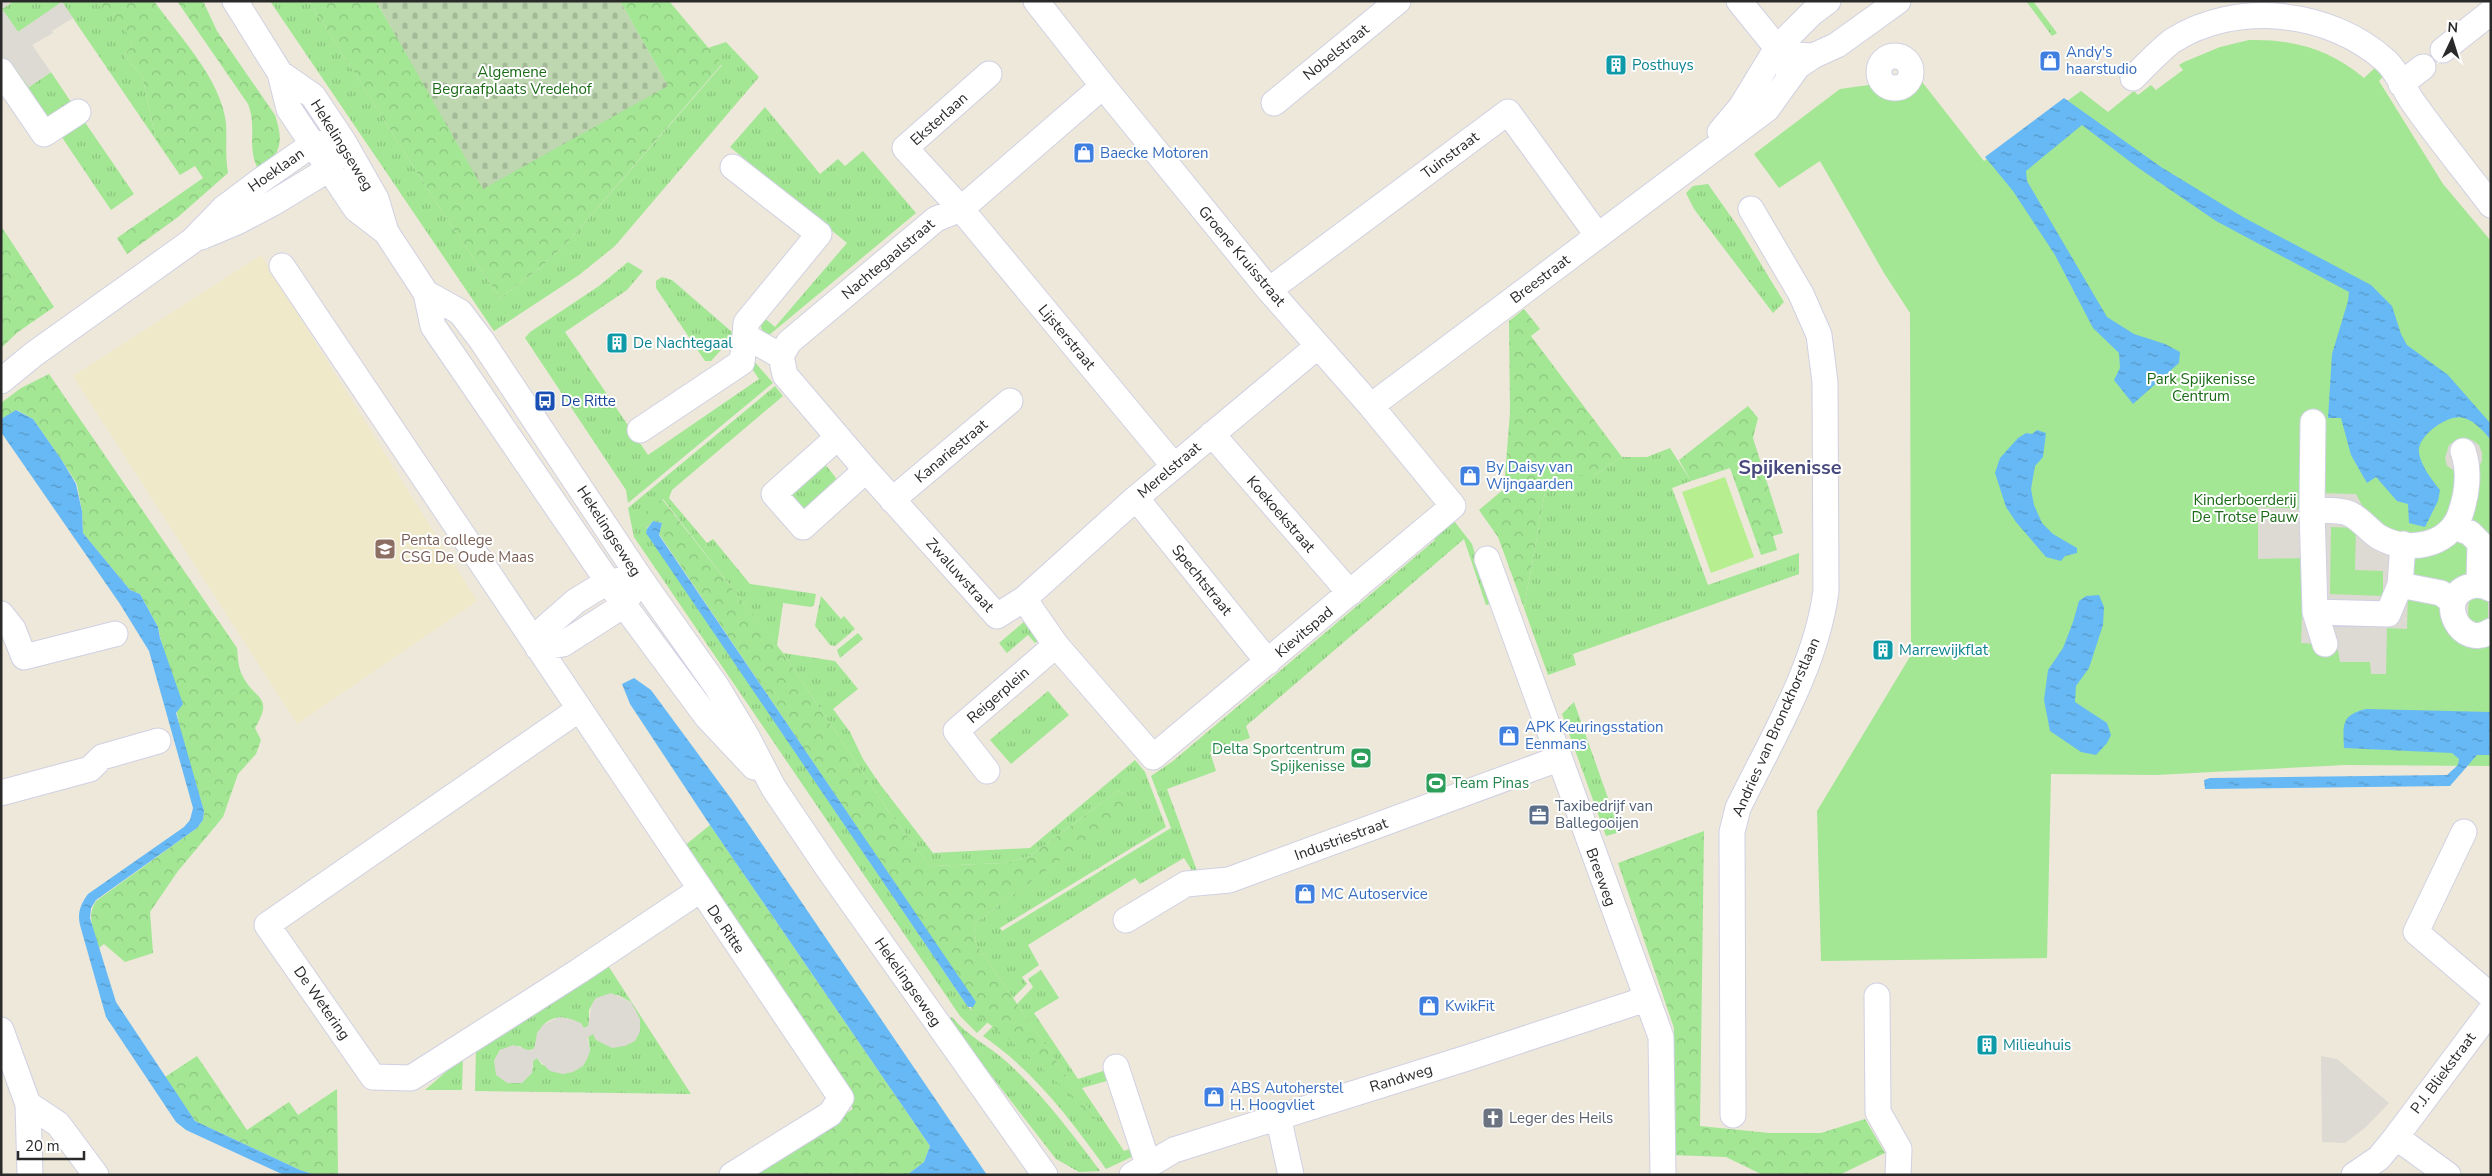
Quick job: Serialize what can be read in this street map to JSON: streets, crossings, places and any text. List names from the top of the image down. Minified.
{"streets":{"street":["Nobelstraat","Eksterlaan","Hekelingseweg","Tuinstraat","Hoeklaan","Groene Kruisstraat","Nachtegaalstraat","Breestraat","Lijsterstraat","Kanariestraat","Merelstraat","Koekoekstraat","Zwaluwstraat","Spechtstraat","Kievitspad","Reigerplein","Andries van Bronckhorstlaan","Industriestraat","Breeweg","De Ritte","De Wetering","P.J. Bliekstraat","Randweg"]},"crossings":[["Eksterlaan","Nachtegaalstraat"],["Eksterlaan","Lijsterstraat"],["Hekelingseweg","Hoeklaan"],["Tuinstraat","Groene Kruisstraat"],["Tuinstraat","Breestraat"],["Groene Kruisstraat","Nachtegaalstraat"],["Groene Kruisstraat","Breestraat"],["Groene Kruisstraat","Merelstraat"],["Groene Kruisstraat","Kievitspad"],["Nachtegaalstraat","Lijsterstraat"],["Lijsterstraat","Merelstraat"],["Kanariestraat","Zwaluwstraat"],["Merelstraat","Koekoekstraat"],["Merelstraat","Zwaluwstraat"],["Merelstraat","Spechtstraat"],["Koekoekstraat","Kievitspad"],["Spechtstraat","Kievitspad"],["Kievitspad","Reigerplein"],["Industriestraat","Breeweg"],["Breeweg","Randweg"],["De Ritte","De Wetering"]],"districts":["Spijkenisse"],"parks":["Algemene Begraafplaats Vredehof","Park Spijkenisse Centrum","Kinderboerderij De Trotse Pauw"],"places":{"shop":["Andy's haarstudio","Baecke Motoren","By Daisy van Wijngaarden","APK Keuringsstation Eenmans","MC Autoservice","KwikFit","ABS Autoherstel H. Hoogvliet"],"building":["Posthuys","De Nachtegaal","Marrewijkflat","Milieuhuis"],"bus stop":["De Ritte"],"school or university":["Penta college CSG De Oude Maas"],"sports":["Delta Sportcentrum Spijkenisse","Team Pinas"],"office":["Taxibedrijf van Ballegooijen"],"church":["Leger des Heils"]},"scale_bar":"20 m","north":"top"}
